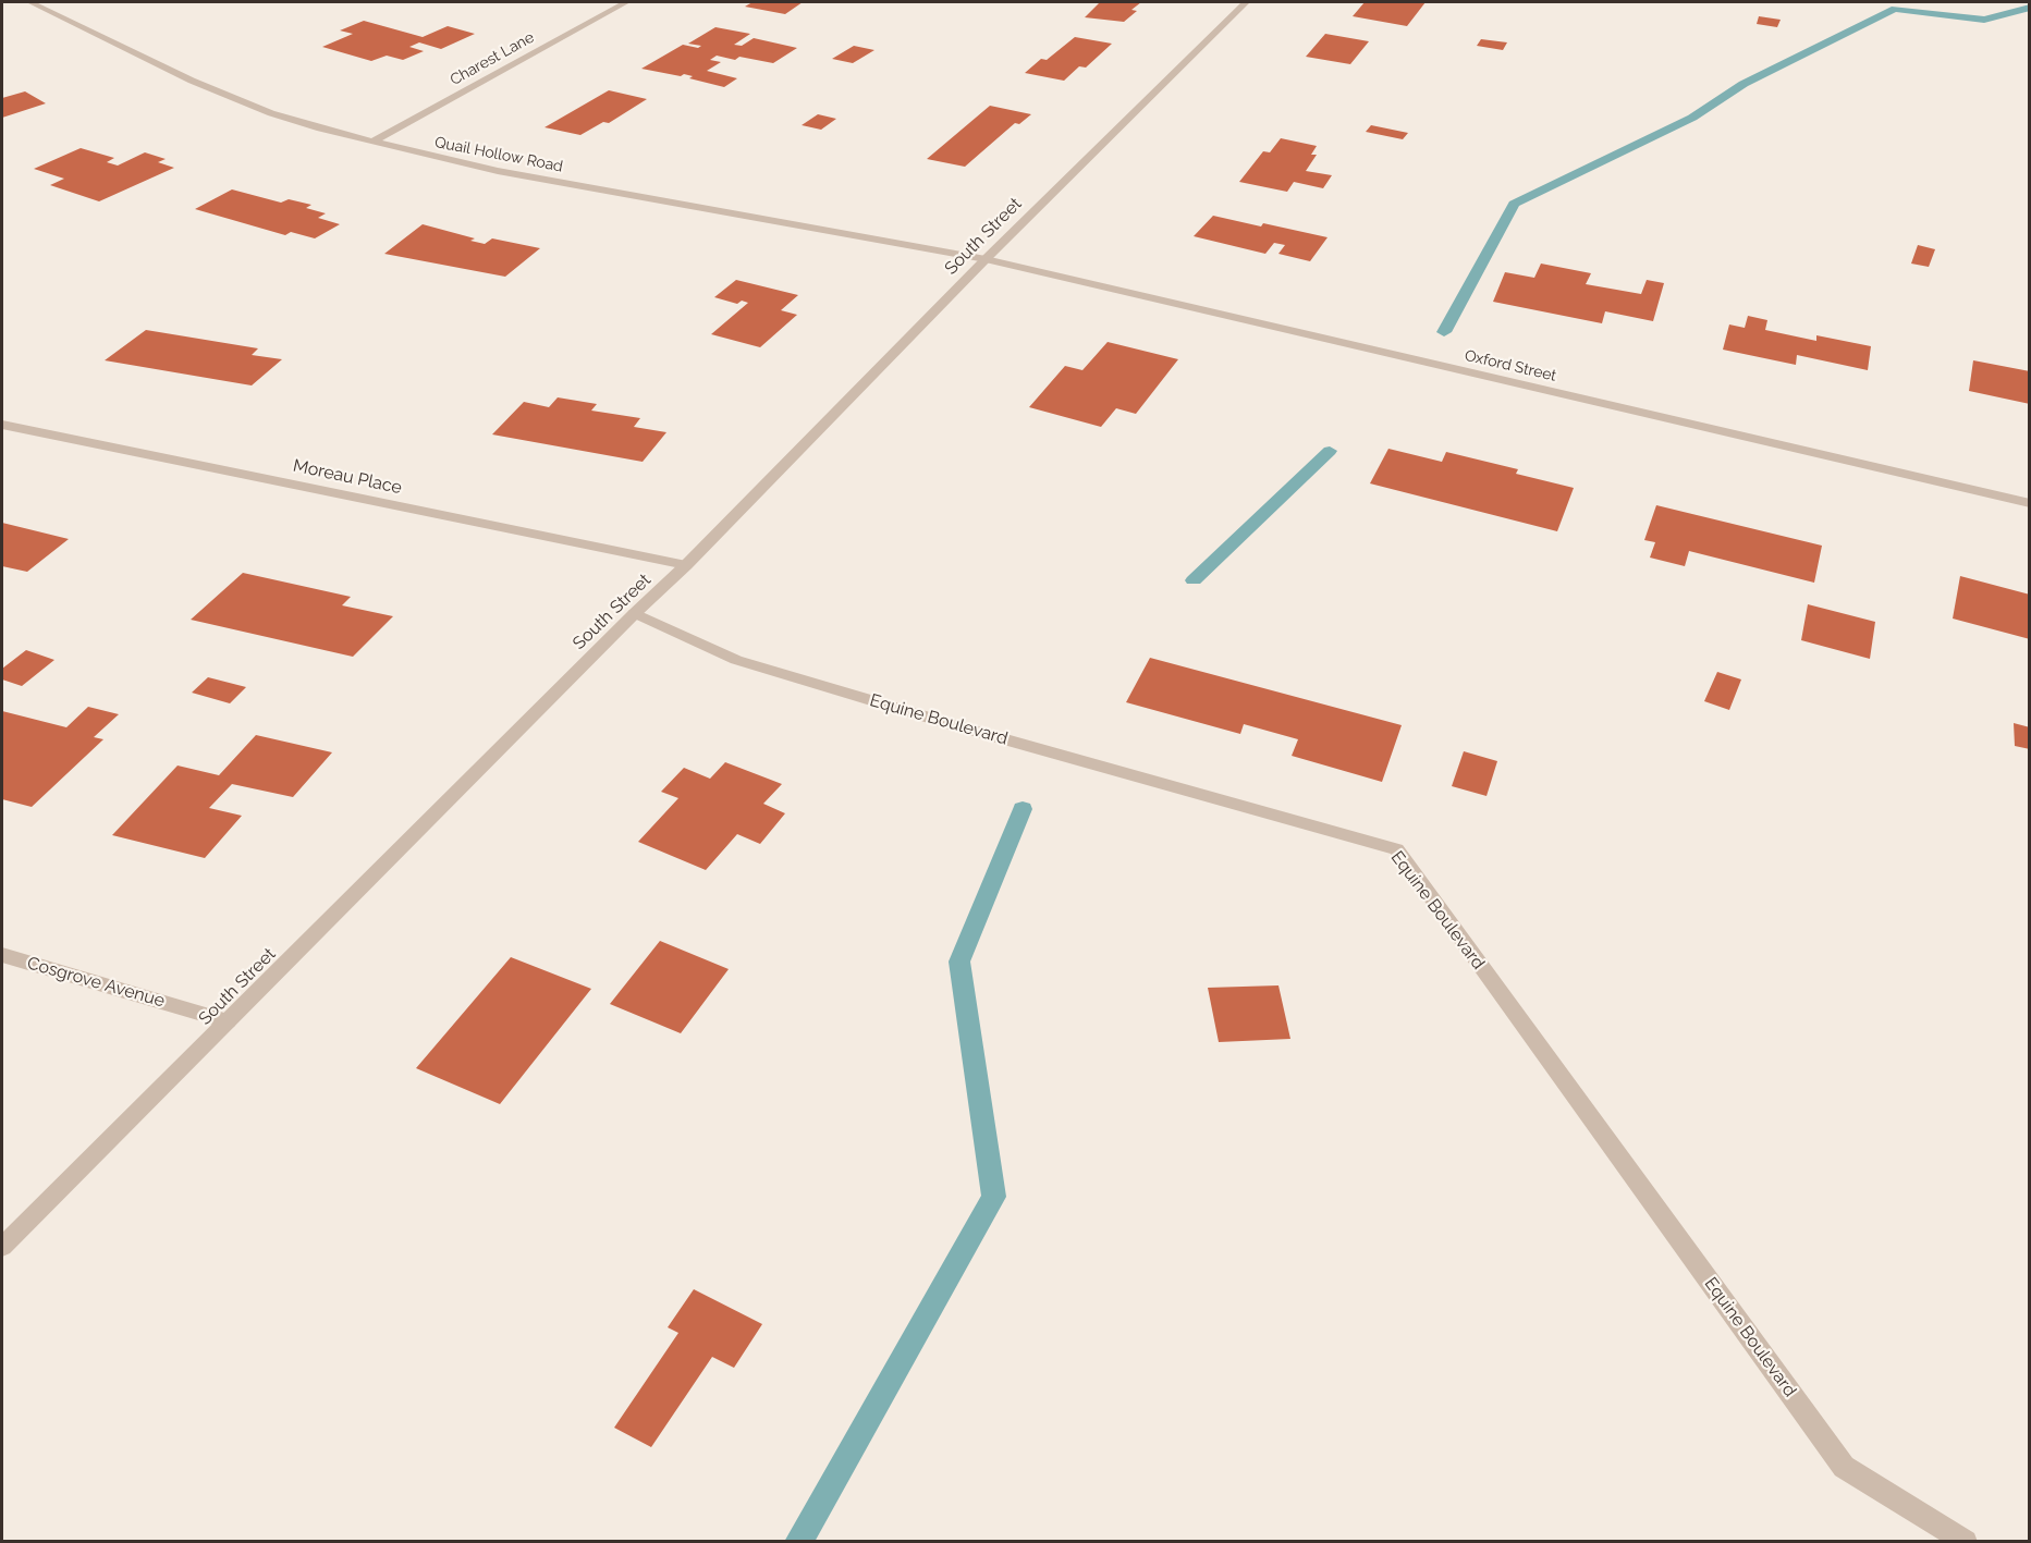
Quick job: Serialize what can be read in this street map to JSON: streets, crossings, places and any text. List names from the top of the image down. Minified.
{"streets":{"street":["Charest Lane","Quail Hollow Road","South Street","Oxford Street","Moreau Place","Equine Boulevard","Cosgrove Avenue"]},"crossings":[["Charest Lane","Quail Hollow Road"],["Quail Hollow Road","South Street"],["Quail Hollow Road","Oxford Street"],["South Street","Oxford Street"],["South Street","Moreau Place"],["South Street","Equine Boulevard"],["South Street","Cosgrove Avenue"]]}
